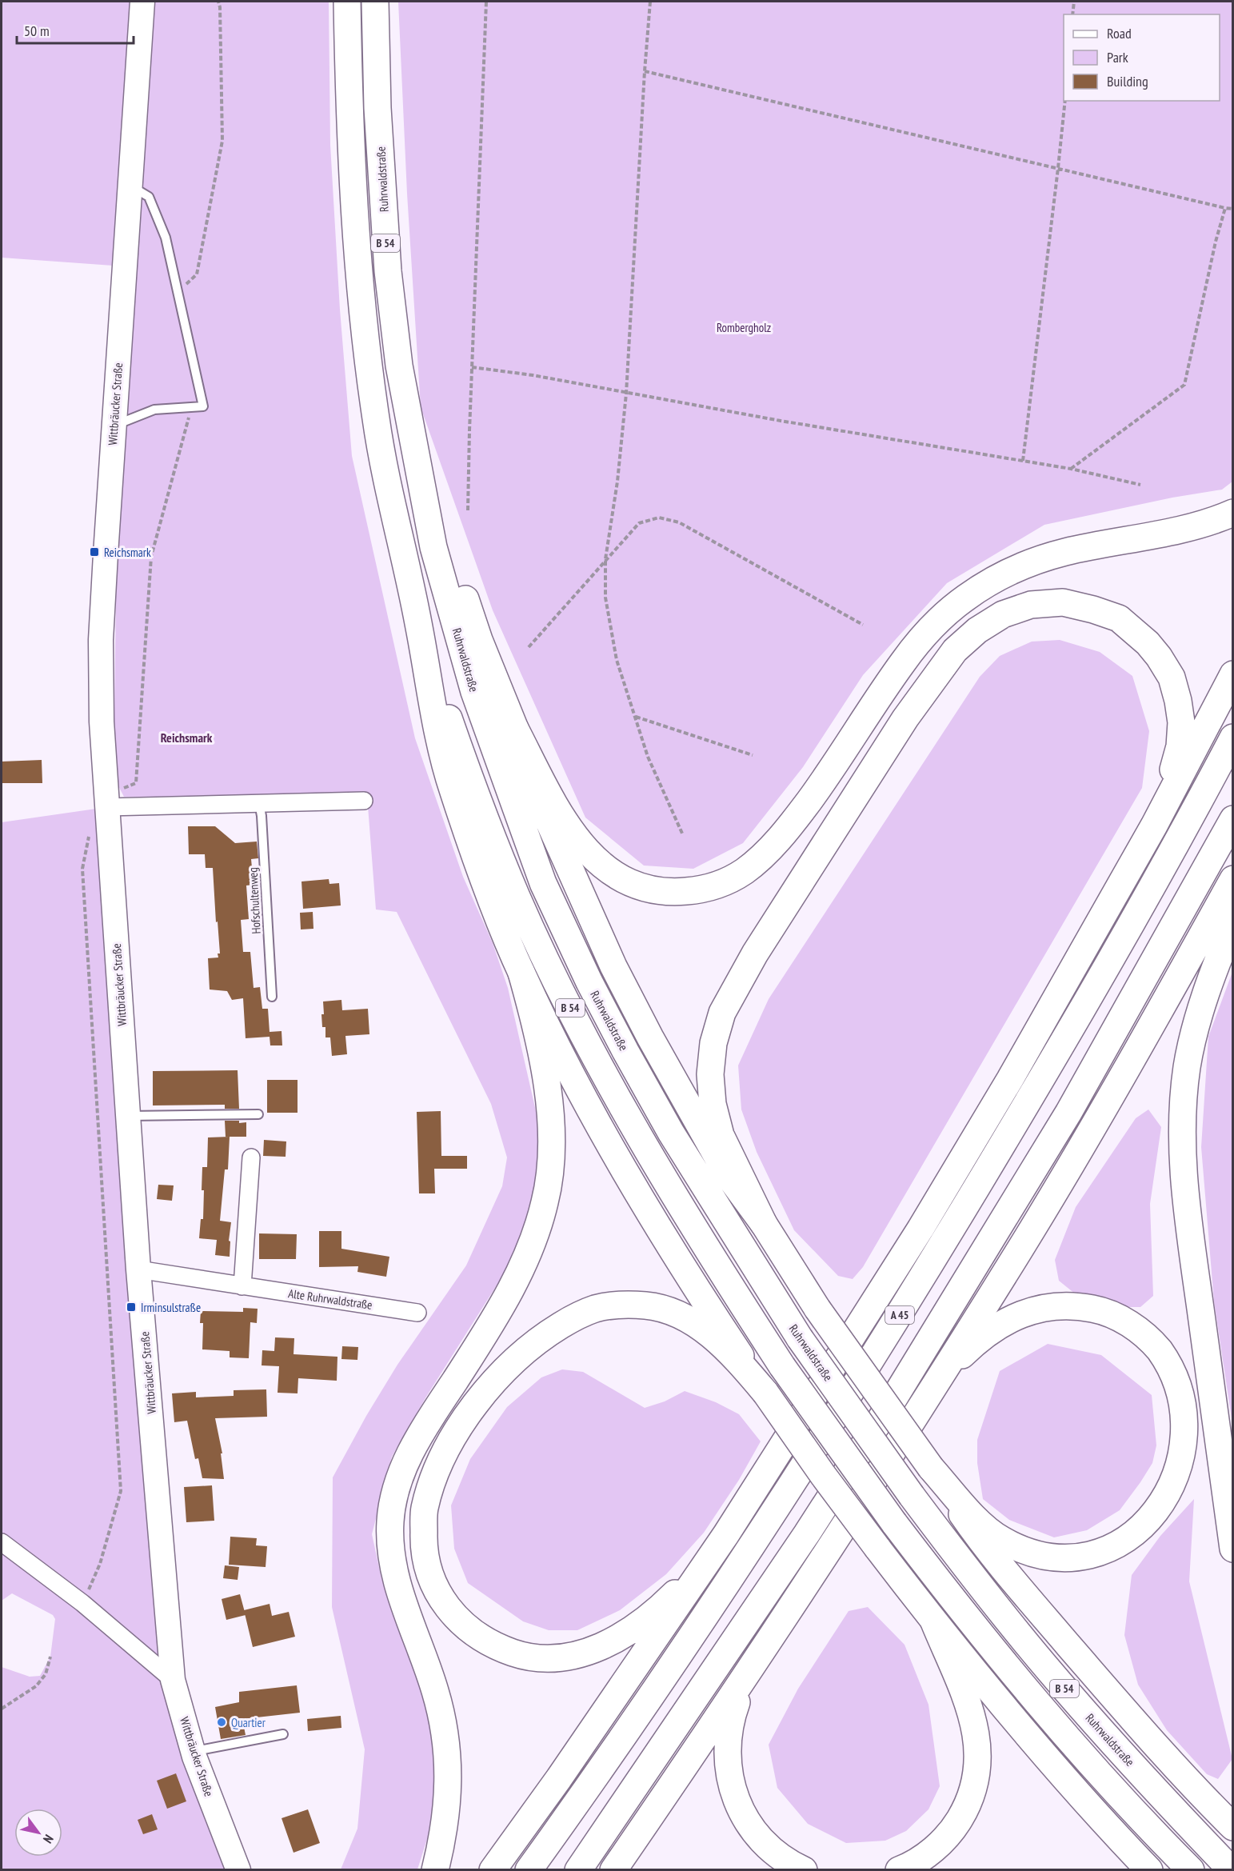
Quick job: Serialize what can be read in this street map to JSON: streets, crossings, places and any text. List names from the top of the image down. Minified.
{"streets":{"highway":["Ruhrwaldstraße","B 54","A 45"],"main road":["Wittbräucker Straße"],"street":["Alte Ruhrwaldstraße"],"lane":["Hofschultenweg"]},"crossings":[["Wittbräucker Straße","Alte Ruhrwaldstraße"]],"districts":["Reichsmark"],"parks":["Rombergholz"],"places":{"transit":["Reichsmark","Irminsulstraße"],"other":["Quartier"]},"legend":["Road","Park","Building"],"scale_bar":"50 m","north":"bottom right"}
